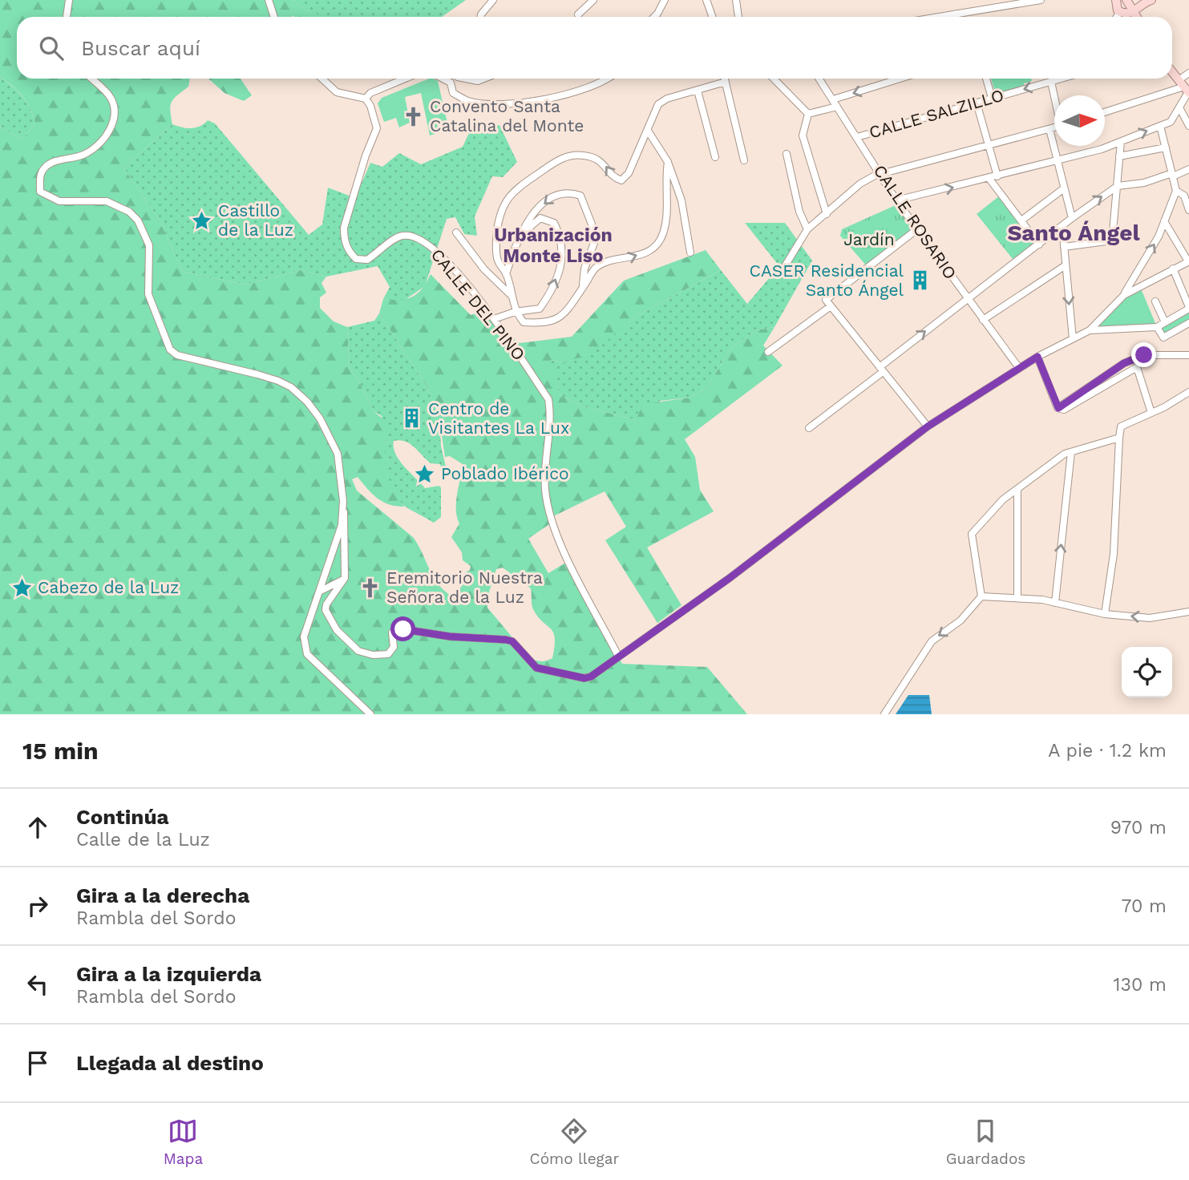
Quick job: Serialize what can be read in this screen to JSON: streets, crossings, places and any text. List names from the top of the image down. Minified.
{"streets":{"street":["CALLE SALZILLO","CALLE ROSARIO","CALLE DEL PINO"]},"crossings":[["CALLE SALZILLO","CALLE ROSARIO"]],"districts":["Santo Ángel","Urbanización Monte Liso"],"parks":["Jardín"],"places":{"church":["Convento Santa Catalina del Monte","Eremitorio Nuestra Señora de la Luz"],"place":["Castillo de la Luz","Poblado Ibérico","Cabezo de la Luz"],"building":["CASER Residencial Santo Ángel","Centro de Visitantes La Lux"]},"north":"right","page":{"search":"Buscar aquí","heading":["15 min","A pie · 1.2 km"],"list":[["Continúa","Calle de la Luz","970 m"],["Gira a la derecha","Rambla del Sordo","70 m"],["Gira a la izquierda","Rambla del Sordo","130 m"],"Llegada al destino"],"nav":["Mapa","Cómo llegar","Guardados"]}}
